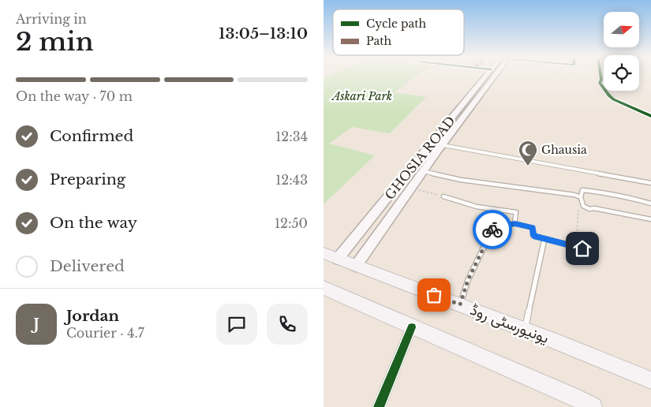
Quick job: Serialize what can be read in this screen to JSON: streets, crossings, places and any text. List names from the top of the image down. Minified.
{"streets":{"main road":["GHOSIA ROAD","یونیورسٹی روڈ"]},"crossings":[["GHOSIA ROAD","یونیورسٹی روڈ"]],"parks":["Askari Park"],"places":{"mosque":["Ghausia"]},"legend":["Cycle path","Path"],"north":"right","page":{"heading":["2 min","Arriving in","13:05–13:10"],"panel":["Jordan","Courier · 4.7"],"bar":"On the way · 70 m","list":[["Confirmed","12:34"],["Preparing","12:43"],["On the way","12:50"],"Delivered"],"round":"J"}}
